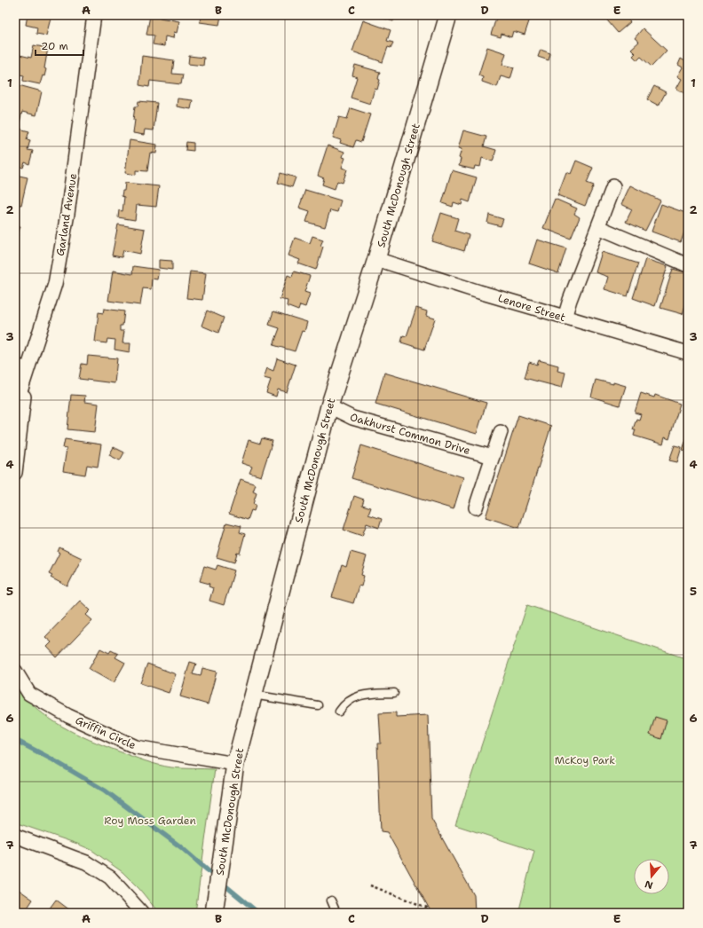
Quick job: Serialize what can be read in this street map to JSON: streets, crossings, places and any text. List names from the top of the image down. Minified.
{"streets":{"street":["South McDonough Street","Garland Avenue","Lenore Street","Oakhurst Common Drive","Griffin Circle"]},"crossings":[["South McDonough Street","Lenore Street"],["South McDonough Street","Oakhurst Common Drive"],["South McDonough Street","Griffin Circle"]],"parks":["McKoy Park","Roy Moss Garden"],"scale_bar":"20 m","north":"bottom","grid":{"columns":["A","B","C","D","E"],"rows":["1","2","3","4","5","6","7"]}}
